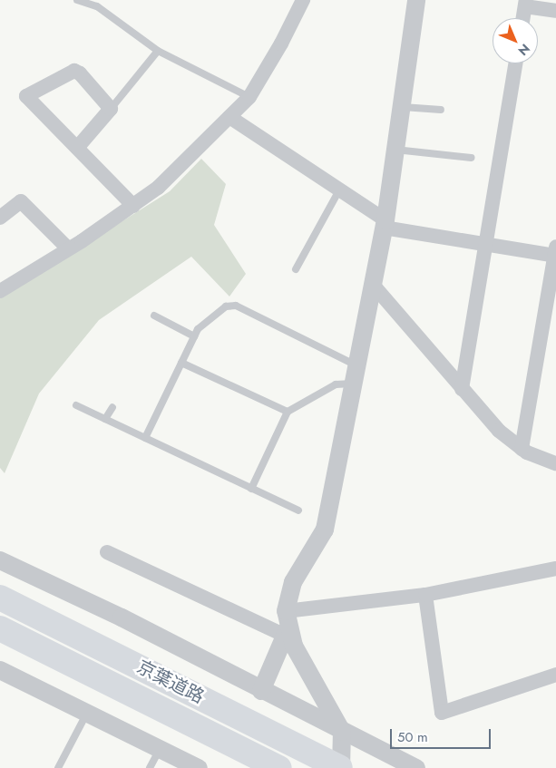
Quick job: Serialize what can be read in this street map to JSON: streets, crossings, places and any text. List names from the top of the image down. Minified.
{"streets":{"highway":["京葉道路"]},"scale_bar":"50 m","north":"bottom right"}
